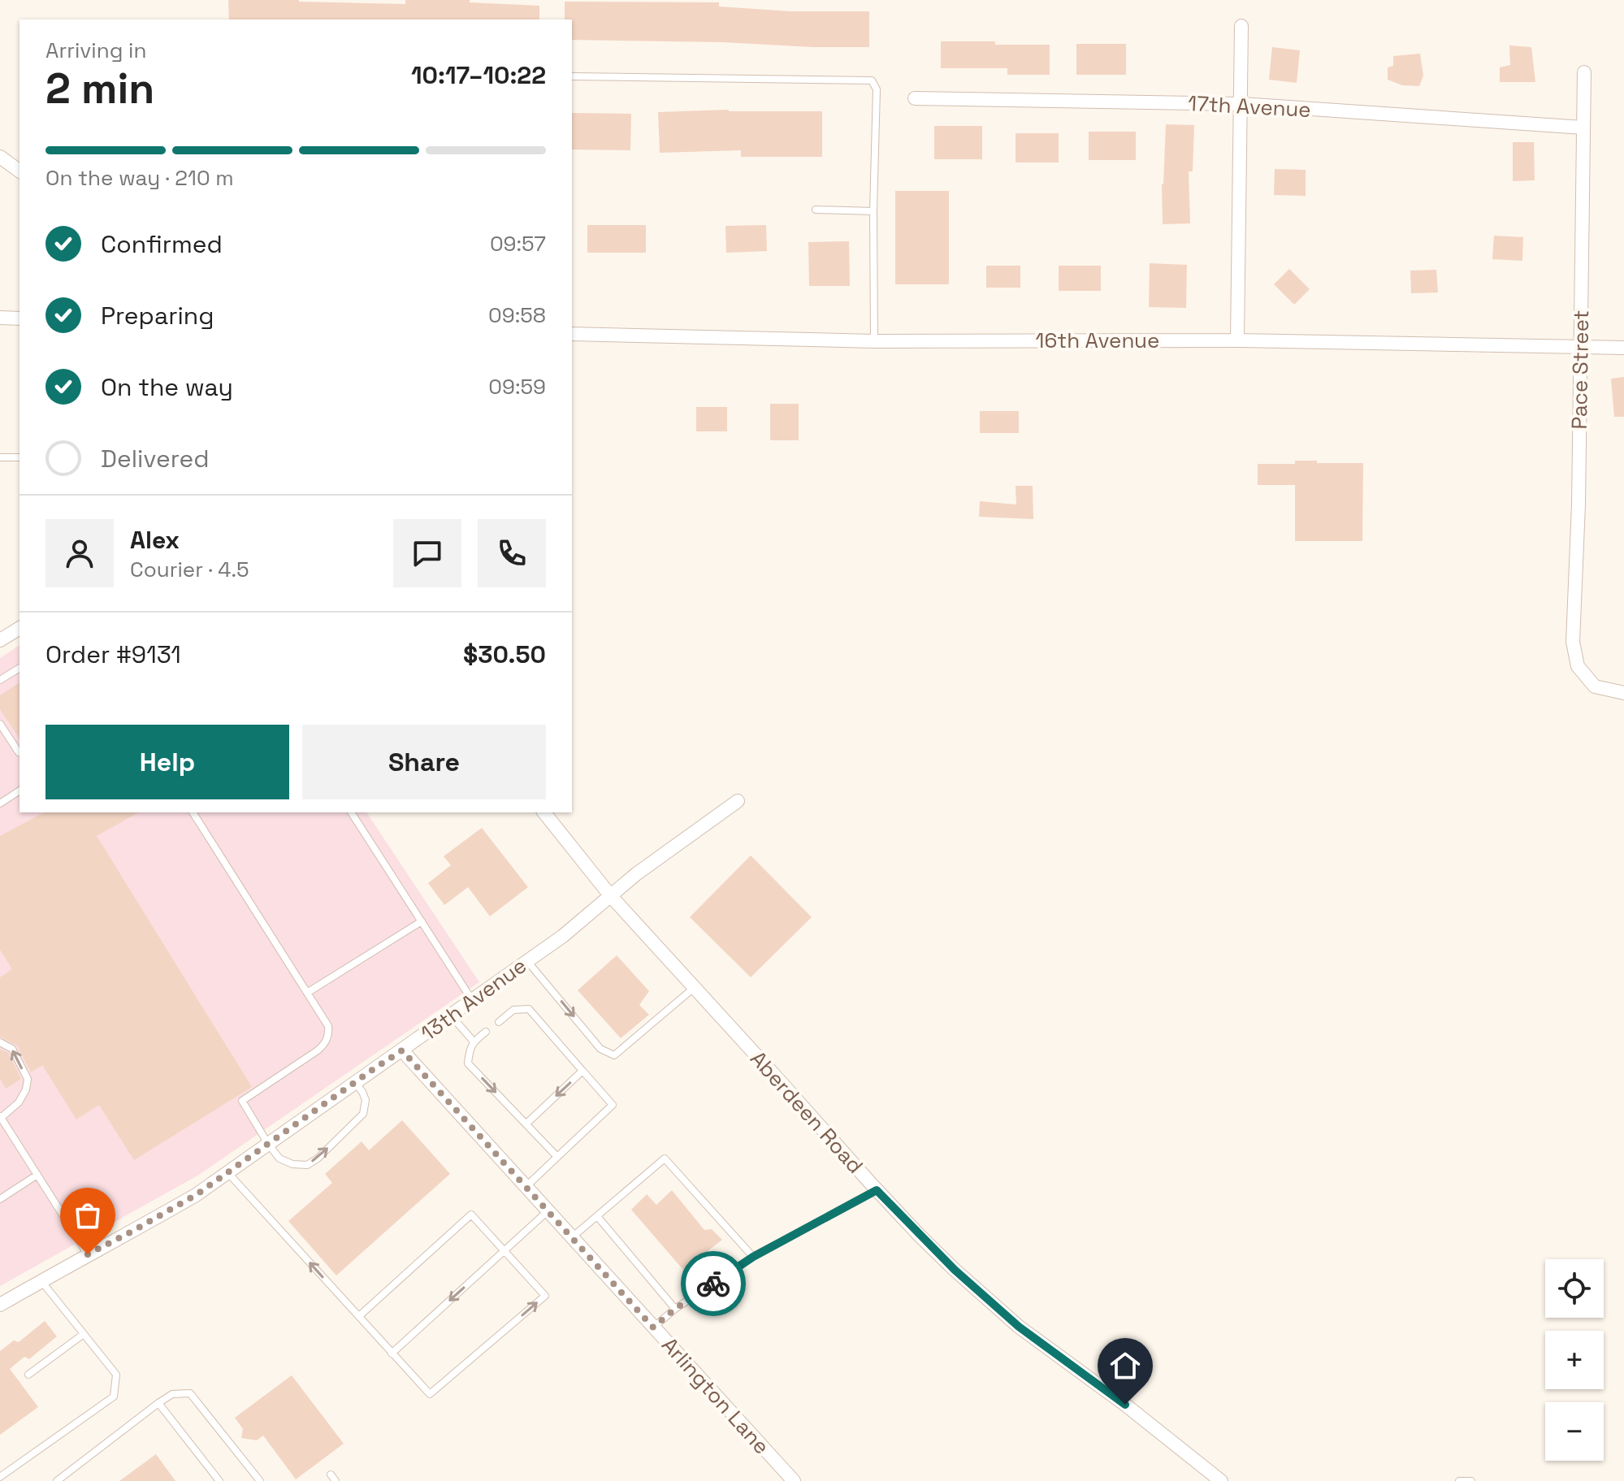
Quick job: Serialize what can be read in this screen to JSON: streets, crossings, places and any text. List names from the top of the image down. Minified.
{"streets":{"street":["17th Avenue","16th Avenue","Pace Street","13th Avenue","Aberdeen Road","Arlington Lane"]},"crossings":[["17th Avenue","Pace Street"],["16th Avenue","Pace Street"],["13th Avenue","Aberdeen Road"],["13th Avenue","Arlington Lane"]],"page":{"heading":["2 min","Arriving in","10:17–10:22"],"panel":["Alex","Courier · 4.5","Order #9131","$30.50"],"bar":"On the way · 210 m","list":[["Confirmed","09:57"],["Preparing","09:58"],["On the way","09:59"],"Delivered"],"buttons":["Help","Share"],"map_buttons":["+","−"]}}
